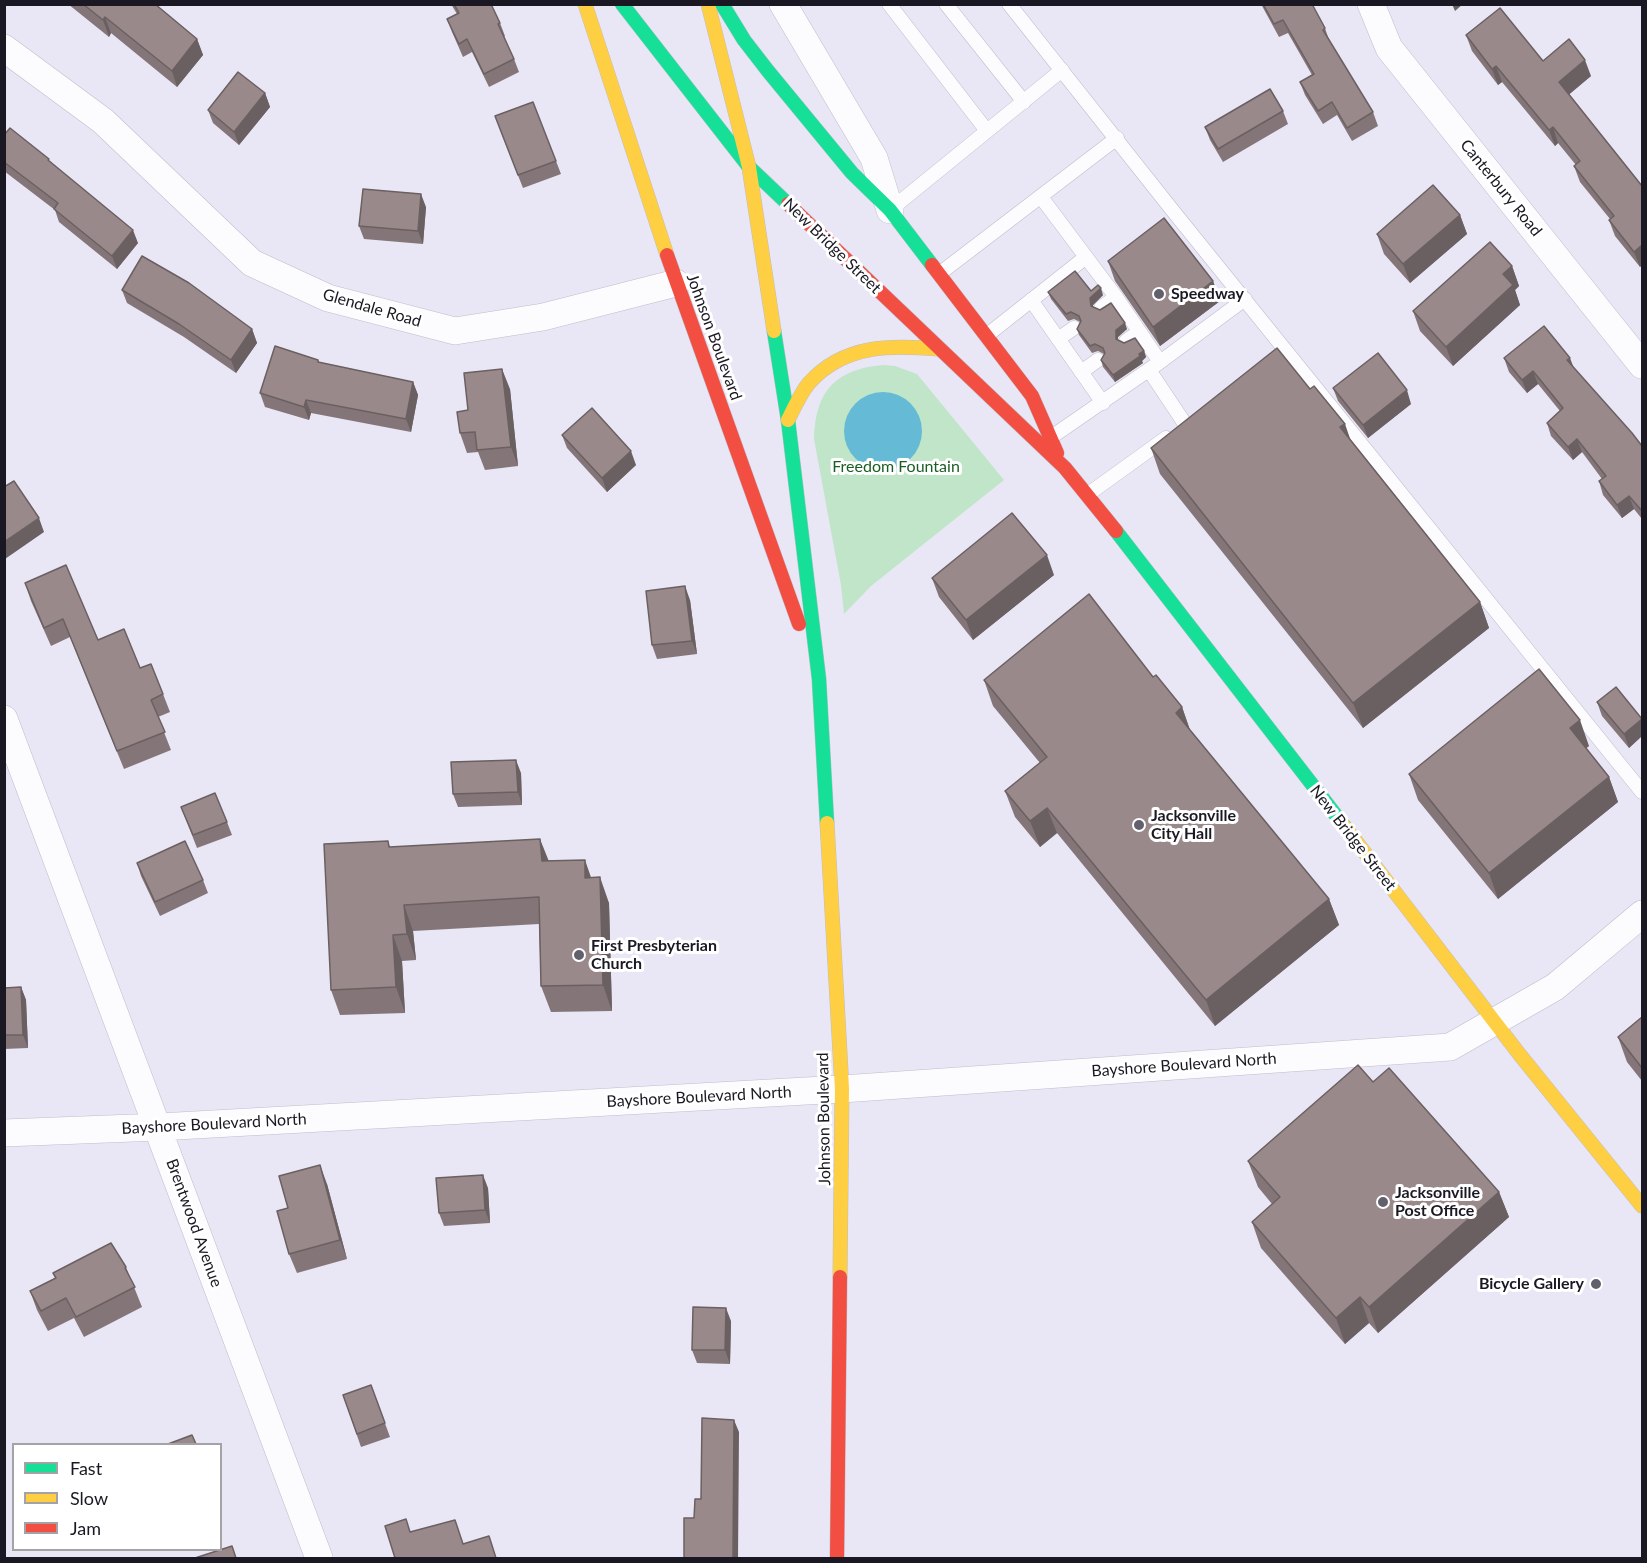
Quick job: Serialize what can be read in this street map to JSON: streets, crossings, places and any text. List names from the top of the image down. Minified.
{"streets":{"main road":["New Bridge Street","Johnson Boulevard"],"street":["Canterbury Road","Glendale Road","Bayshore Boulevard North","Brentwood Avenue"]},"crossings":[["New Bridge Street","Johnson Boulevard"],["New Bridge Street","Bayshore Boulevard North"],["Glendale Road","Johnson Boulevard"],["Johnson Boulevard","Bayshore Boulevard North"],["Bayshore Boulevard North","Brentwood Avenue"]],"parks":["Freedom Fountain"],"places":["Speedway","Jacksonville City Hall","First Presbyterian Church","Jacksonville Post Office","Bicycle Gallery"],"legend":["Fast","Slow","Jam"]}
